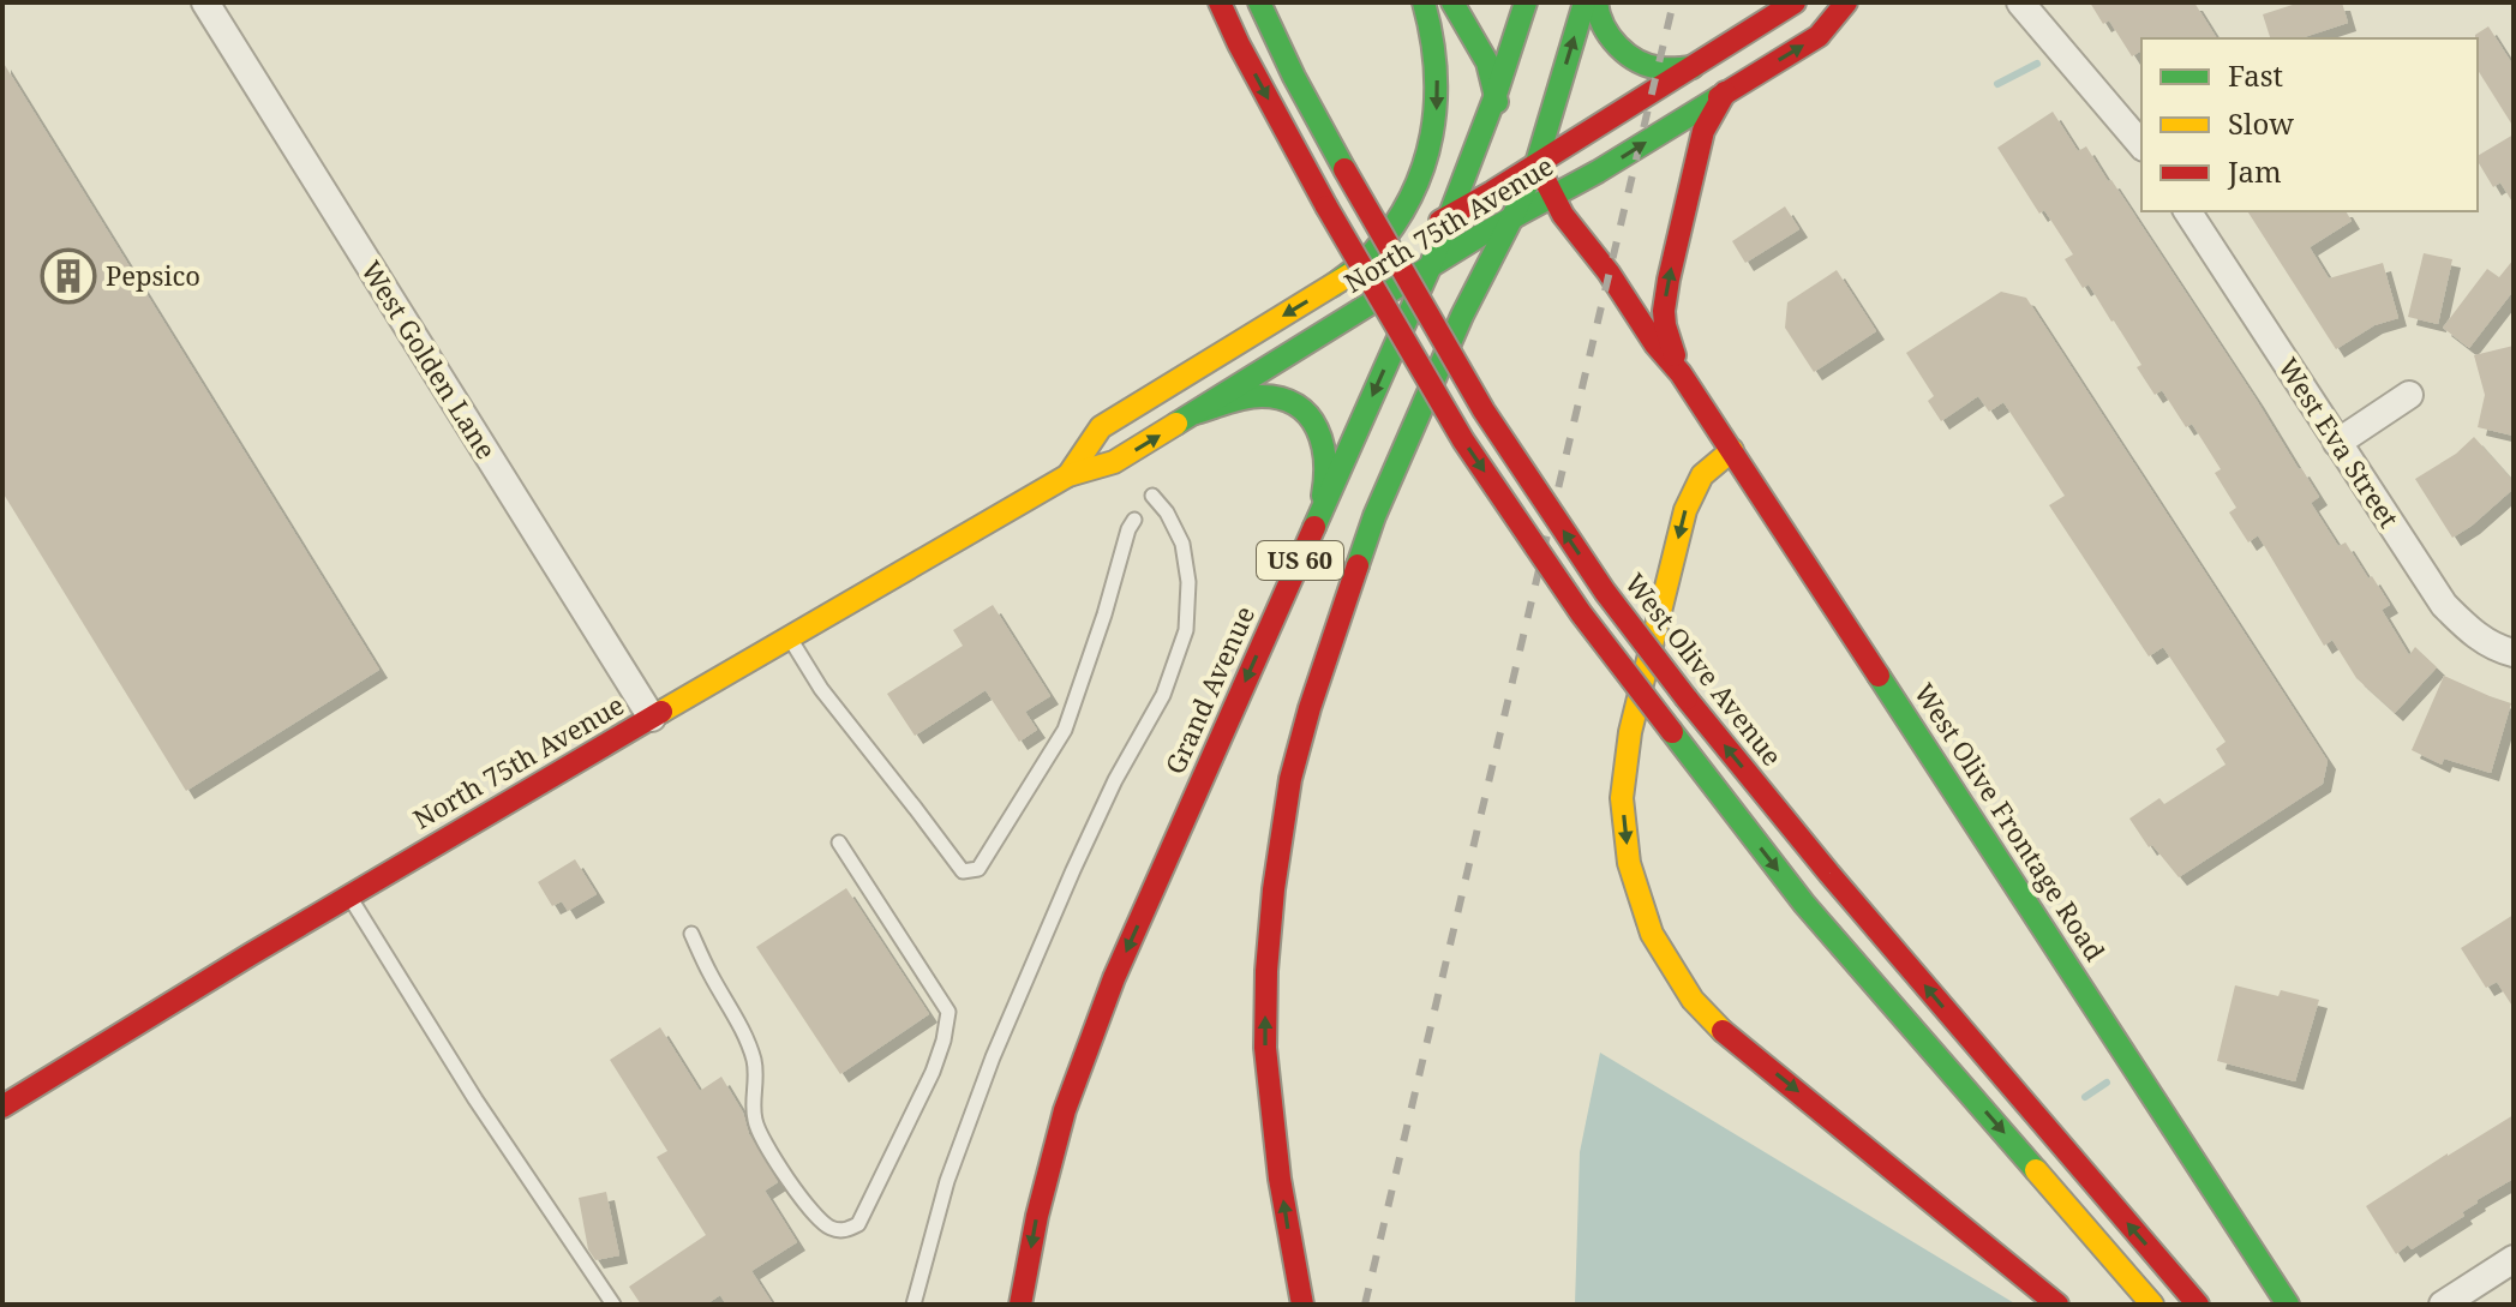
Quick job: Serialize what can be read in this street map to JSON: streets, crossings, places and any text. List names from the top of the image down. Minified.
{"streets":{"main road":["North 75th Avenue","US 60","West Olive Avenue","Grand Avenue","West Olive Frontage Road"],"street":["West Golden Lane","West Eva Street"]},"crossings":[["North 75th Avenue","West Golden Lane"],["North 75th Avenue","US 60"],["North 75th Avenue","Grand Avenue"]],"places":{"building":["Pepsico"]},"legend":["Fast","Slow","Jam"]}
